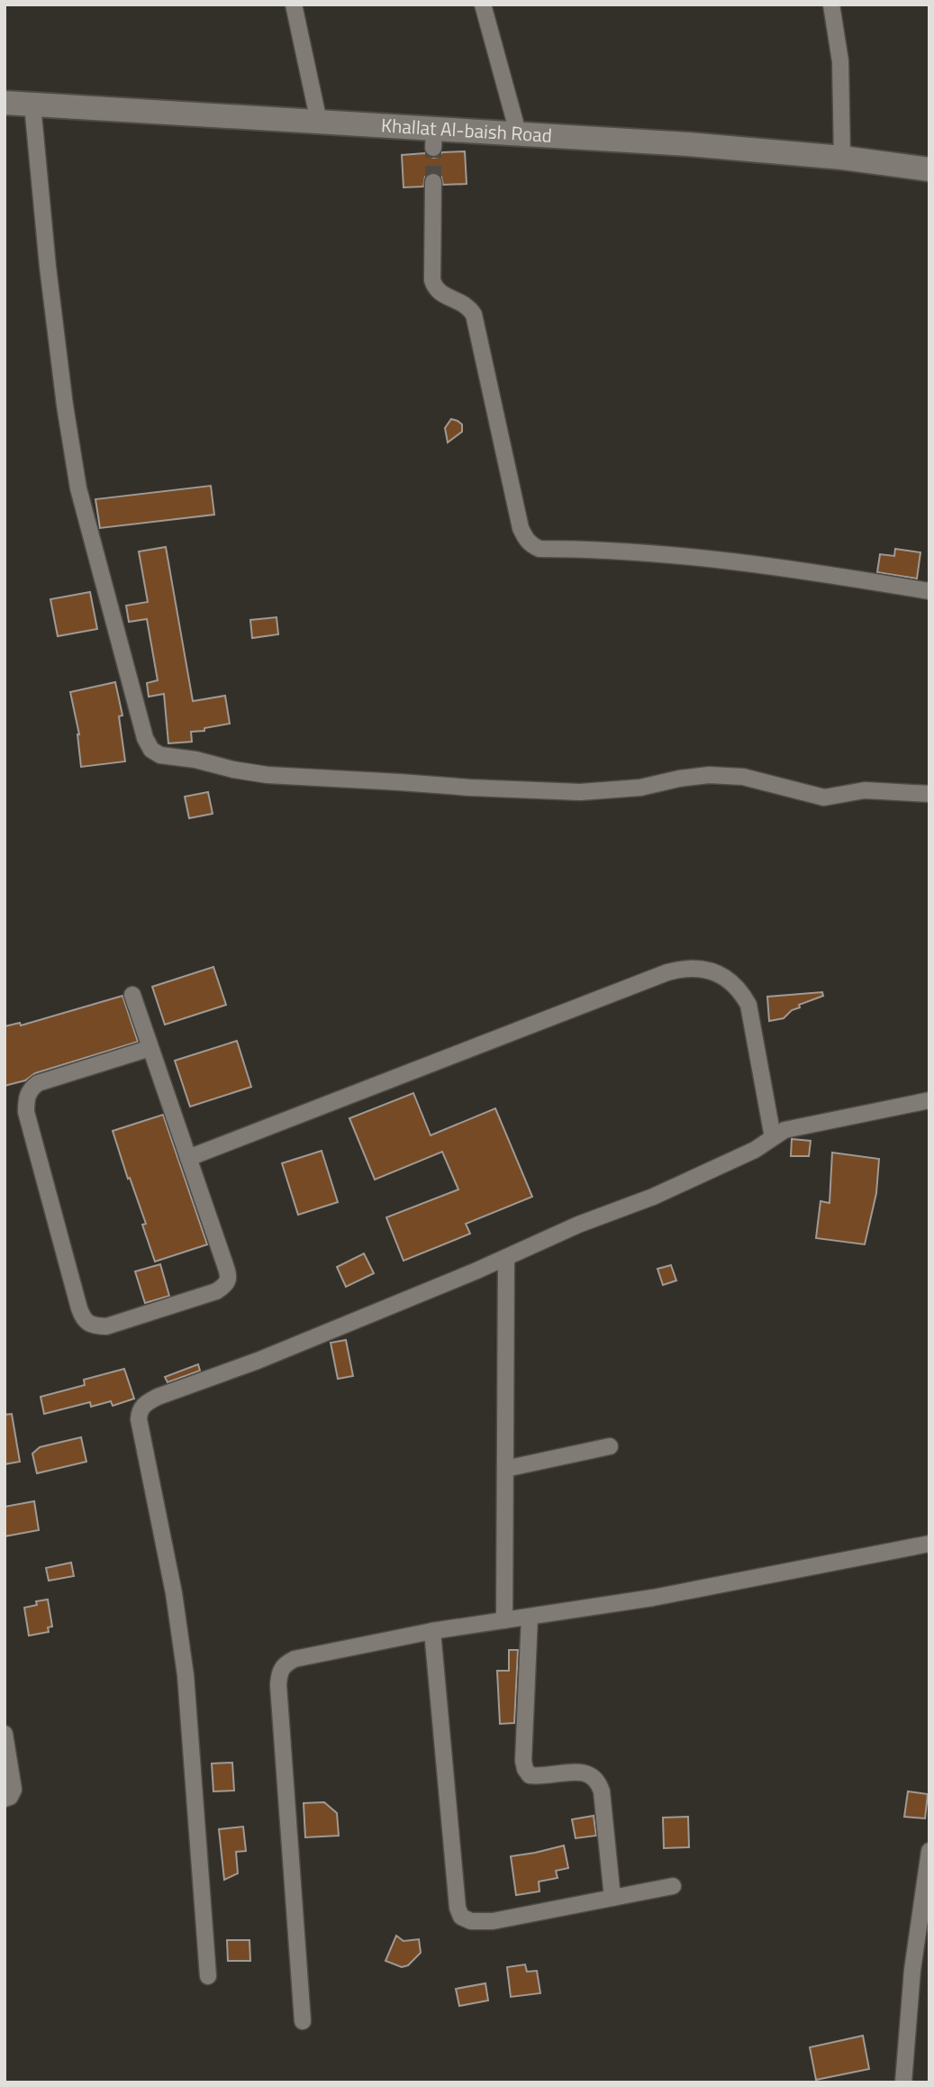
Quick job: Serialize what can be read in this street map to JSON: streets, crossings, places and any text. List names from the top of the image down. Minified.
{"streets":{"street":["Khallat Al-baish Road"]}}
